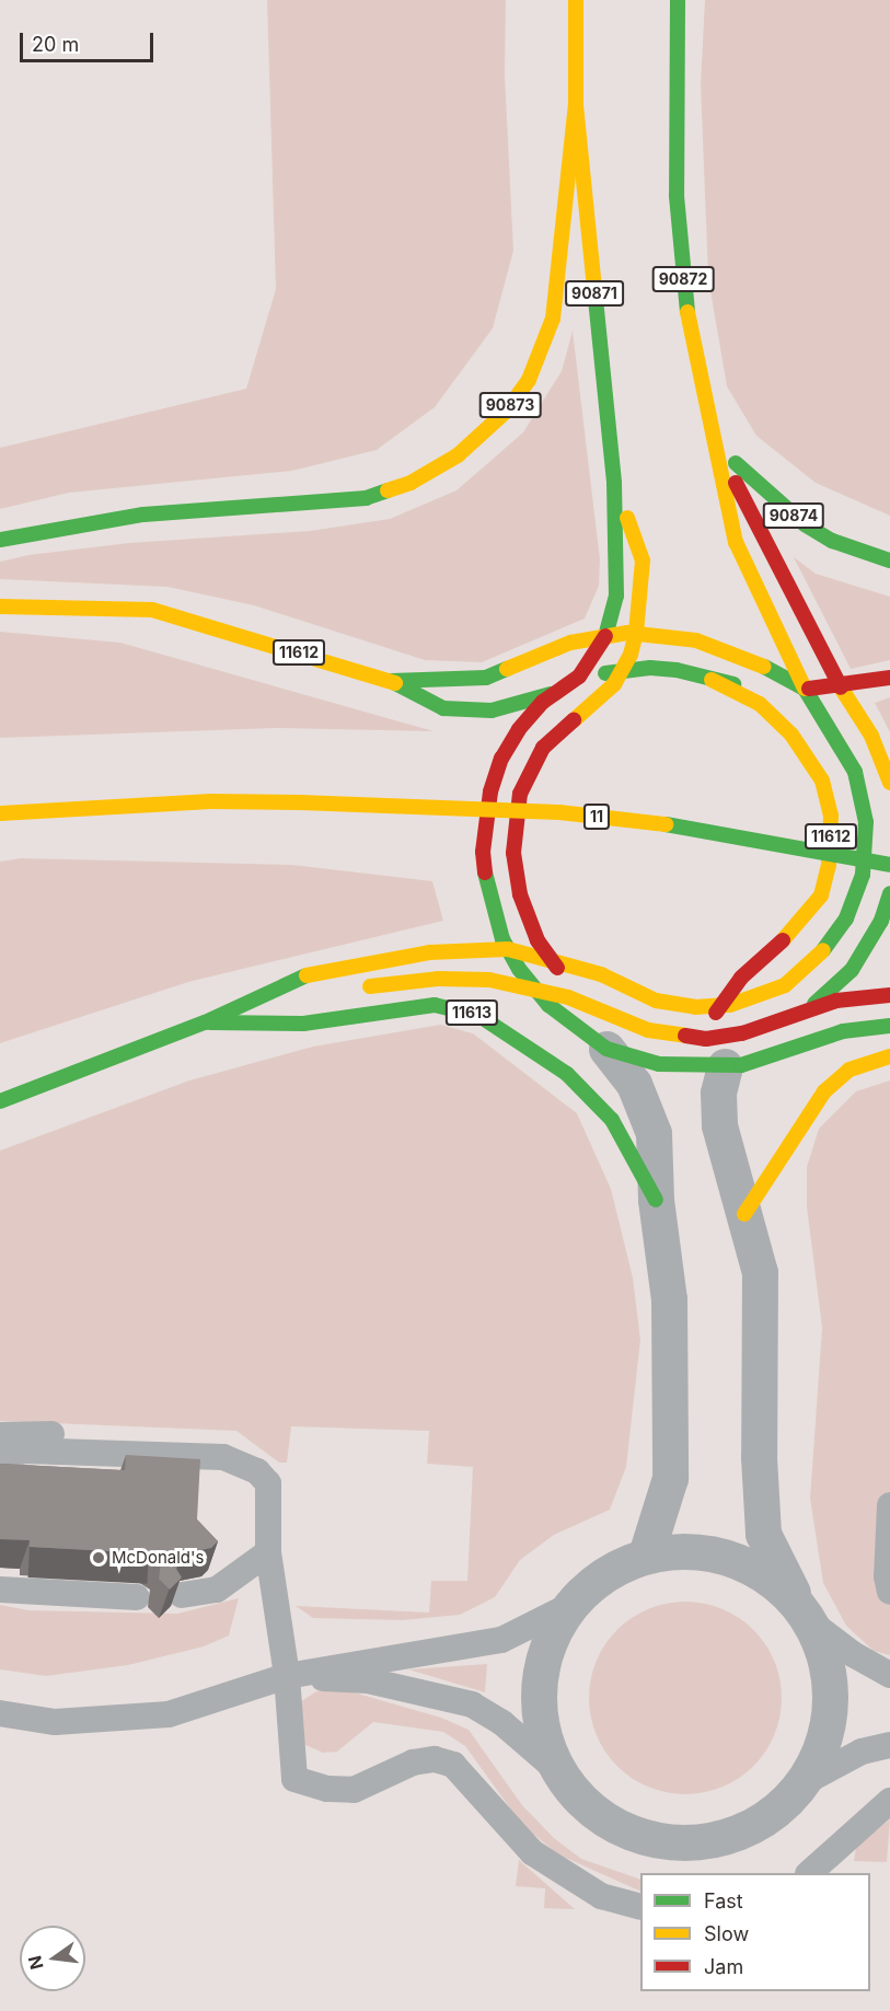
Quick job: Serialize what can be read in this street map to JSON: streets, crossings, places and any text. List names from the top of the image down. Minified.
{"streets":{"main road":["90872","90871","90873","90874","11612","11","11613"]},"crossings":[["90872","90874"],["90872","11612"],["90871","90873"],["90871","11612"],["11612","11613"]],"places":["McDonald's"],"legend":["Fast","Slow","Jam"],"scale_bar":"20 m","north":"left"}
